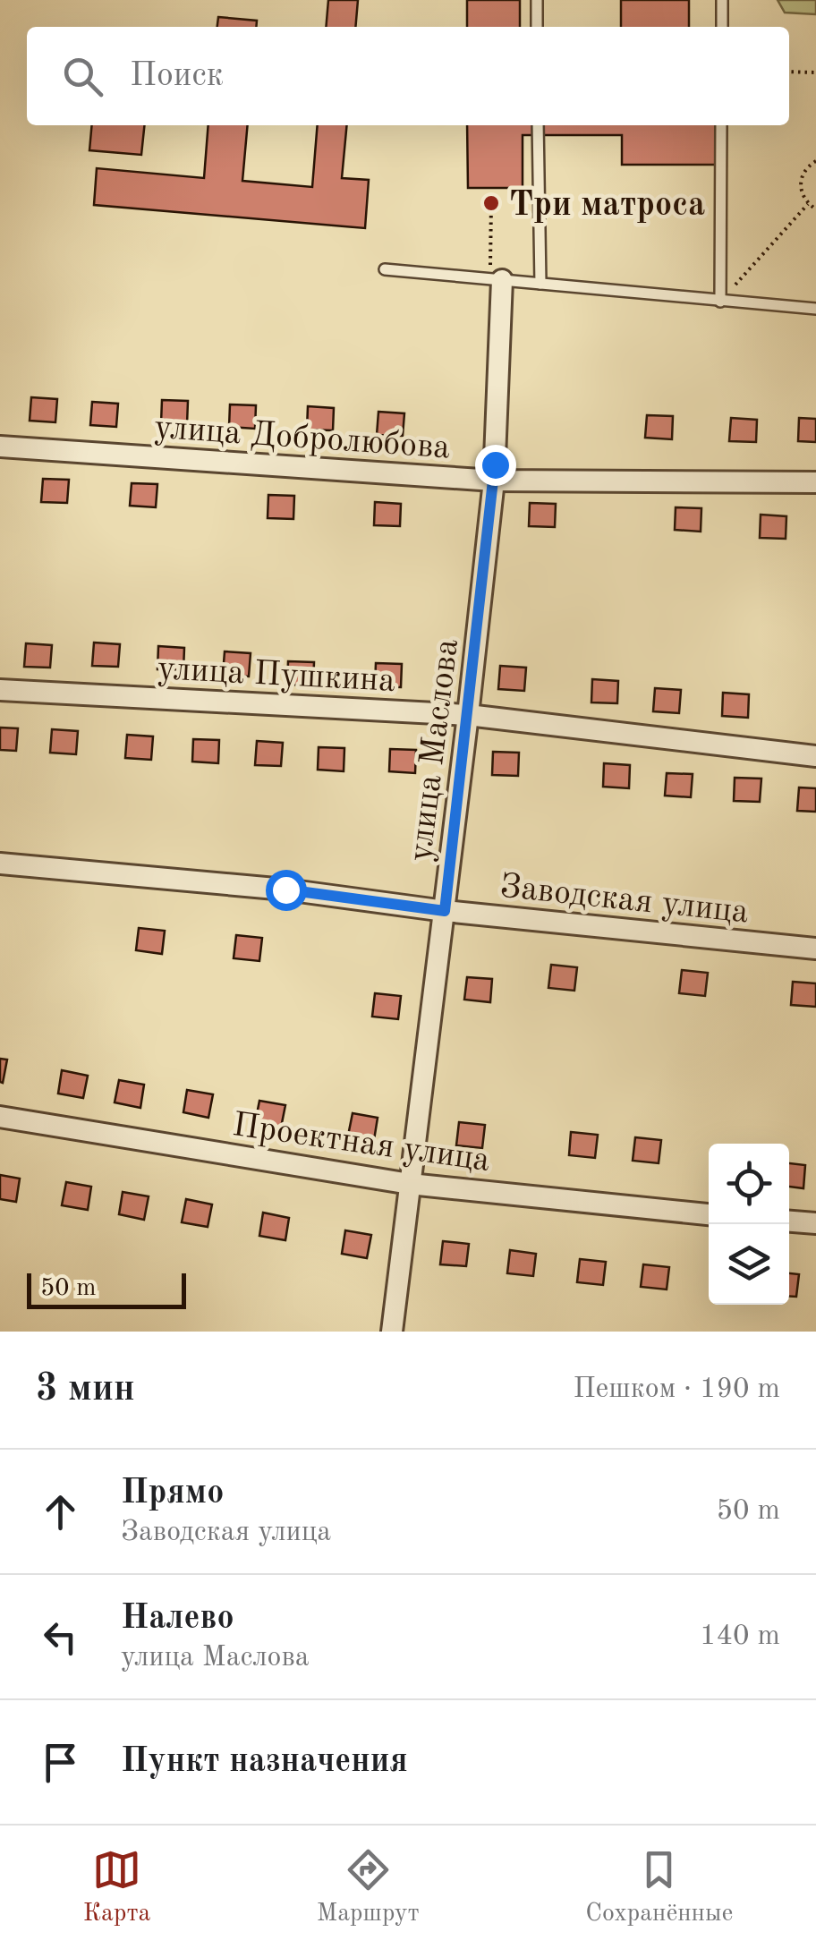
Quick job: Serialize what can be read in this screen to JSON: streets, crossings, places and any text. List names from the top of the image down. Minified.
{"streets":{"street":["улица Добролюбова","улица Пушкина","улица Маслова","Заводская улица","Проектная улица"]},"crossings":[["улица Добролюбова","улица Маслова"],["улица Пушкина","улица Маслова"],["улица Маслова","Заводская улица"],["улица Маслова","Проектная улица"]],"places":["Три матроса"],"scale_bar":"50 m","page":{"search":"Поиск","scale":"50 m","heading":["3 мин","Пешком · 190 m"],"list":[["Прямо","Заводская улица","50 m"],["Налево","улица Маслова","140 m"],"Пункт назначения"],"nav":["Карта","Маршрут","Сохранённые"]}}
